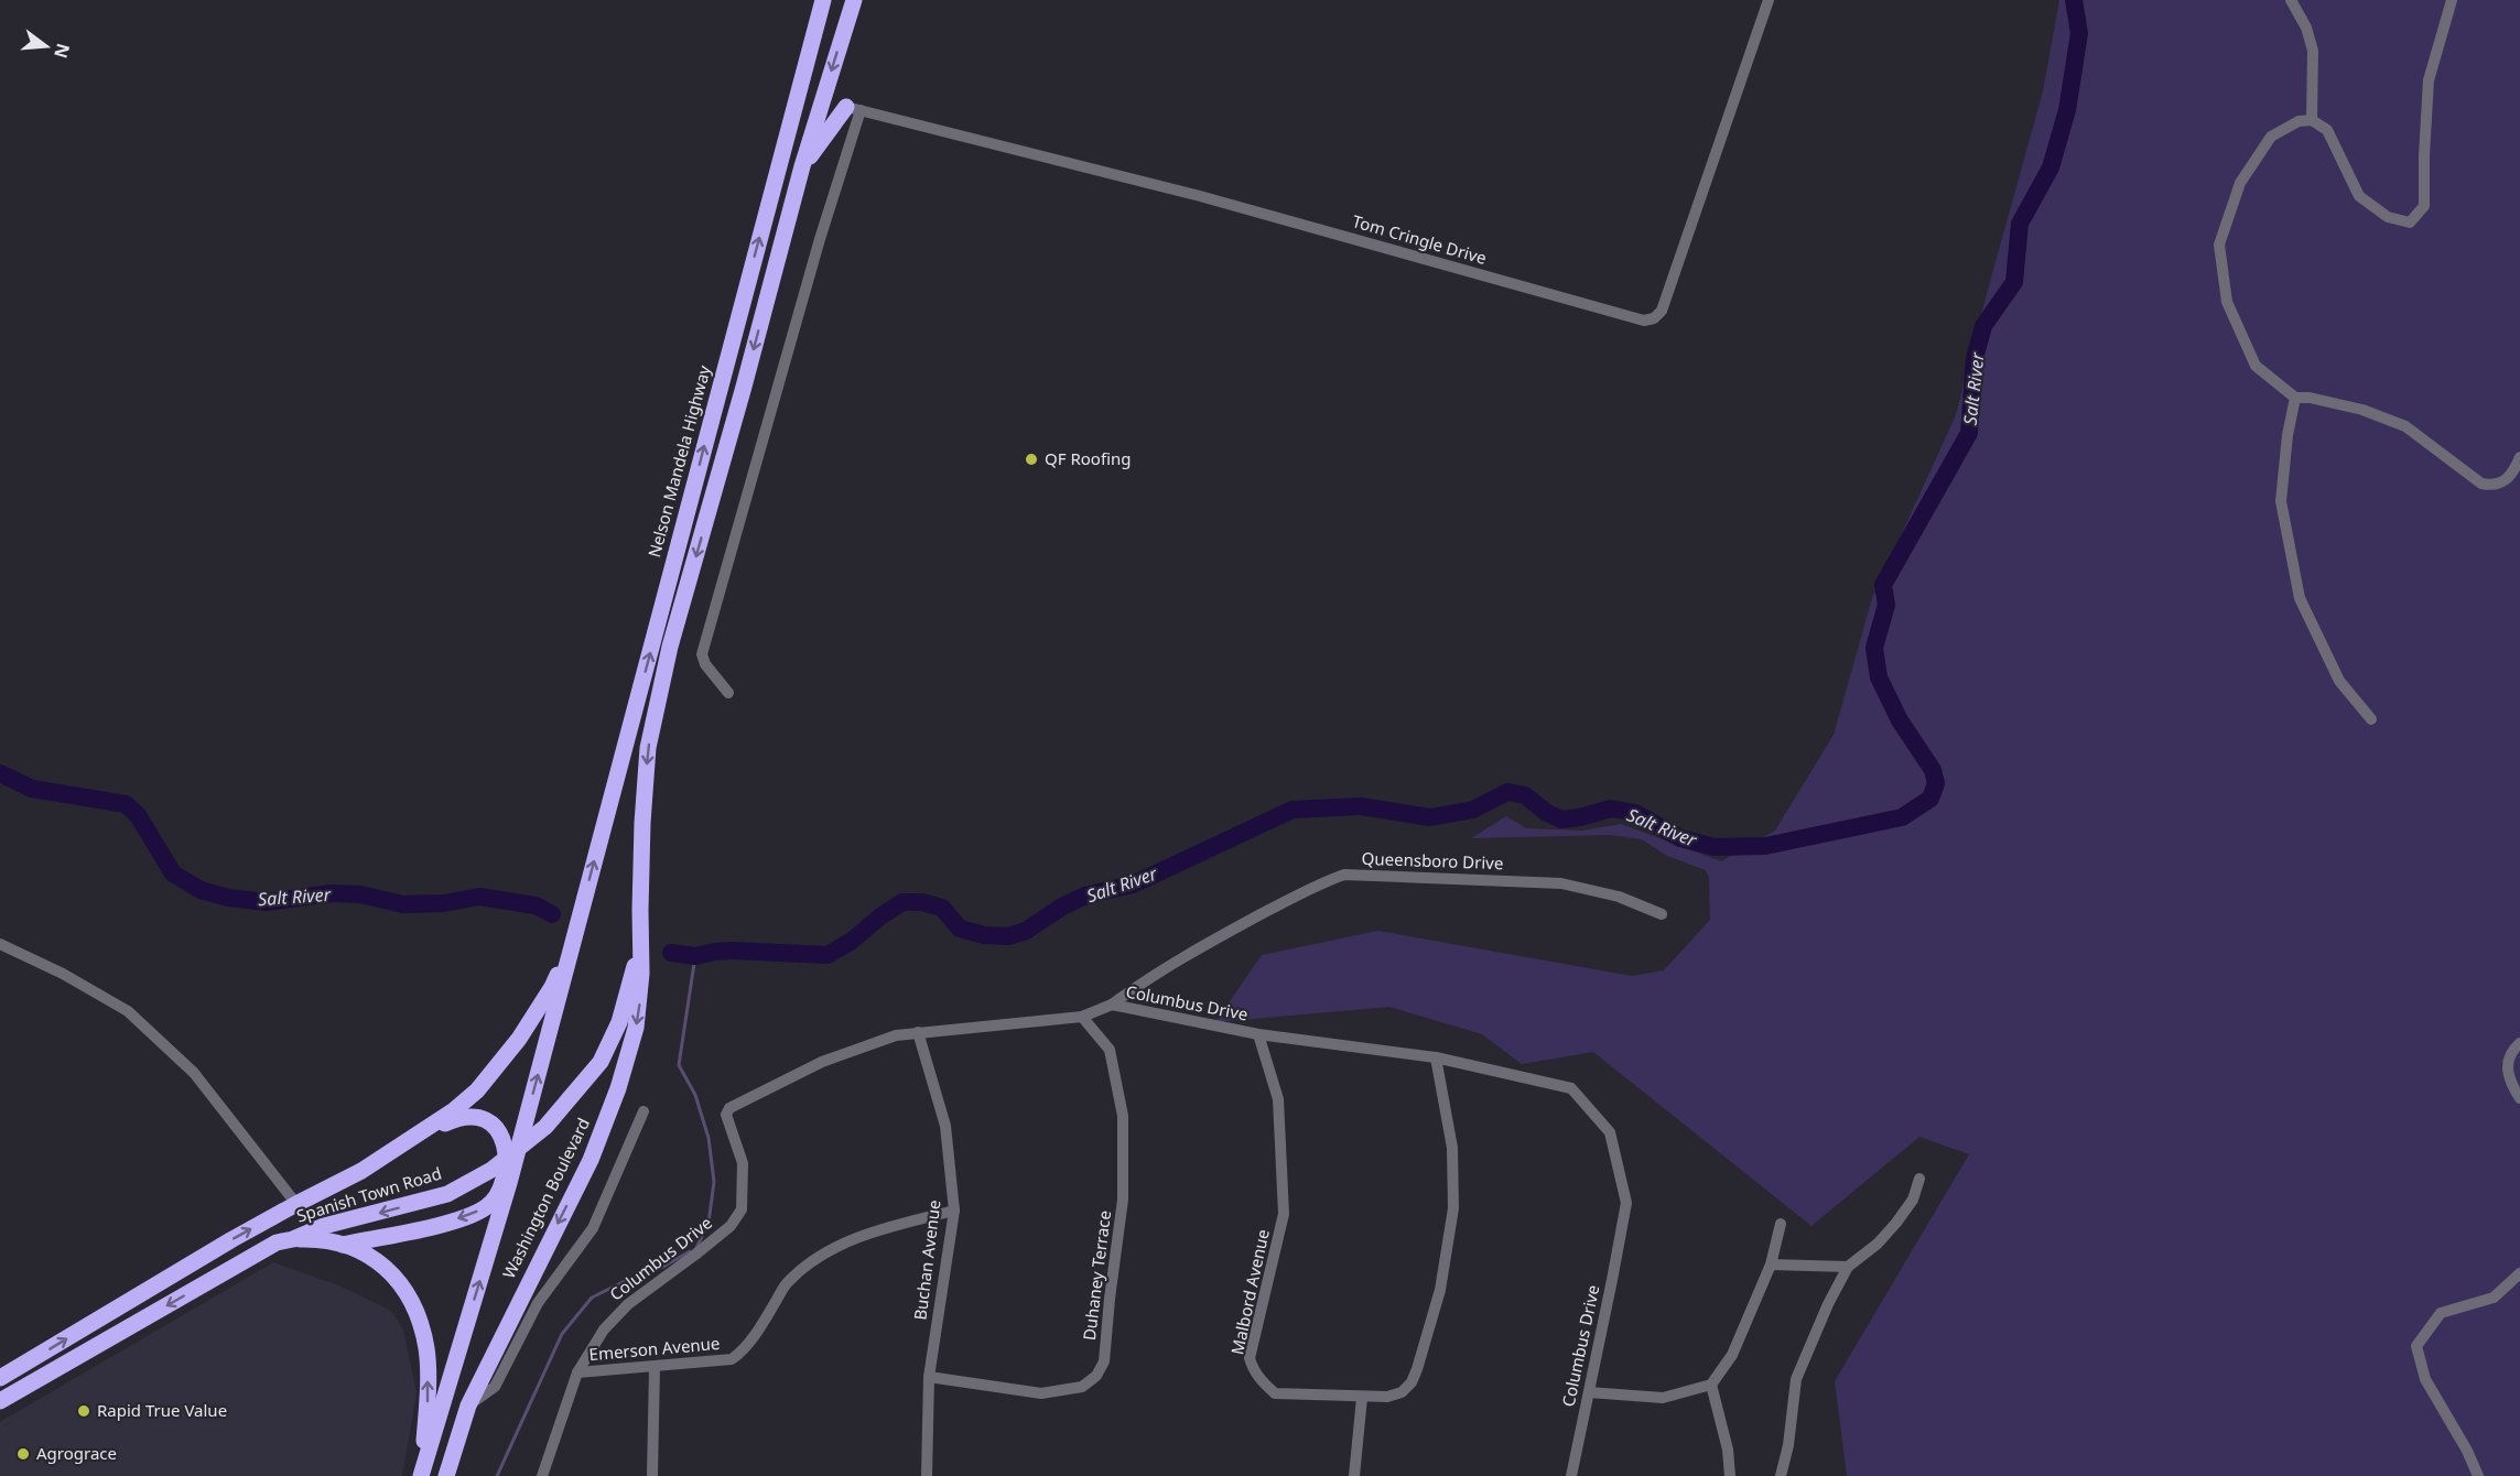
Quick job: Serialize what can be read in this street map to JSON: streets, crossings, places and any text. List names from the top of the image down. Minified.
{"streets":{"highway":["Nelson Mandela Highway","Spanish Town Road","Washington Boulevard"],"street":["Tom Cringle Drive","Queensboro Drive","Columbus Drive","Buchan Avenue","Duhaney Terrace","Malbord Avenue","Emerson Avenue"]},"crossings":[["Nelson Mandela Highway","Spanish Town Road"],["Nelson Mandela Highway","Washington Boulevard"],["Queensboro Drive","Columbus Drive"],["Columbus Drive","Buchan Avenue"],["Columbus Drive","Duhaney Terrace"],["Columbus Drive","Malbord Avenue"],["Columbus Drive","Emerson Avenue"],["Spanish Town Road","Washington Boulevard"],["Buchan Avenue","Duhaney Terrace"],["Buchan Avenue","Emerson Avenue"]],"water":["Salt River"],"places":["QF Roofing","Rapid True Value","Agrograce"],"north":"right"}
